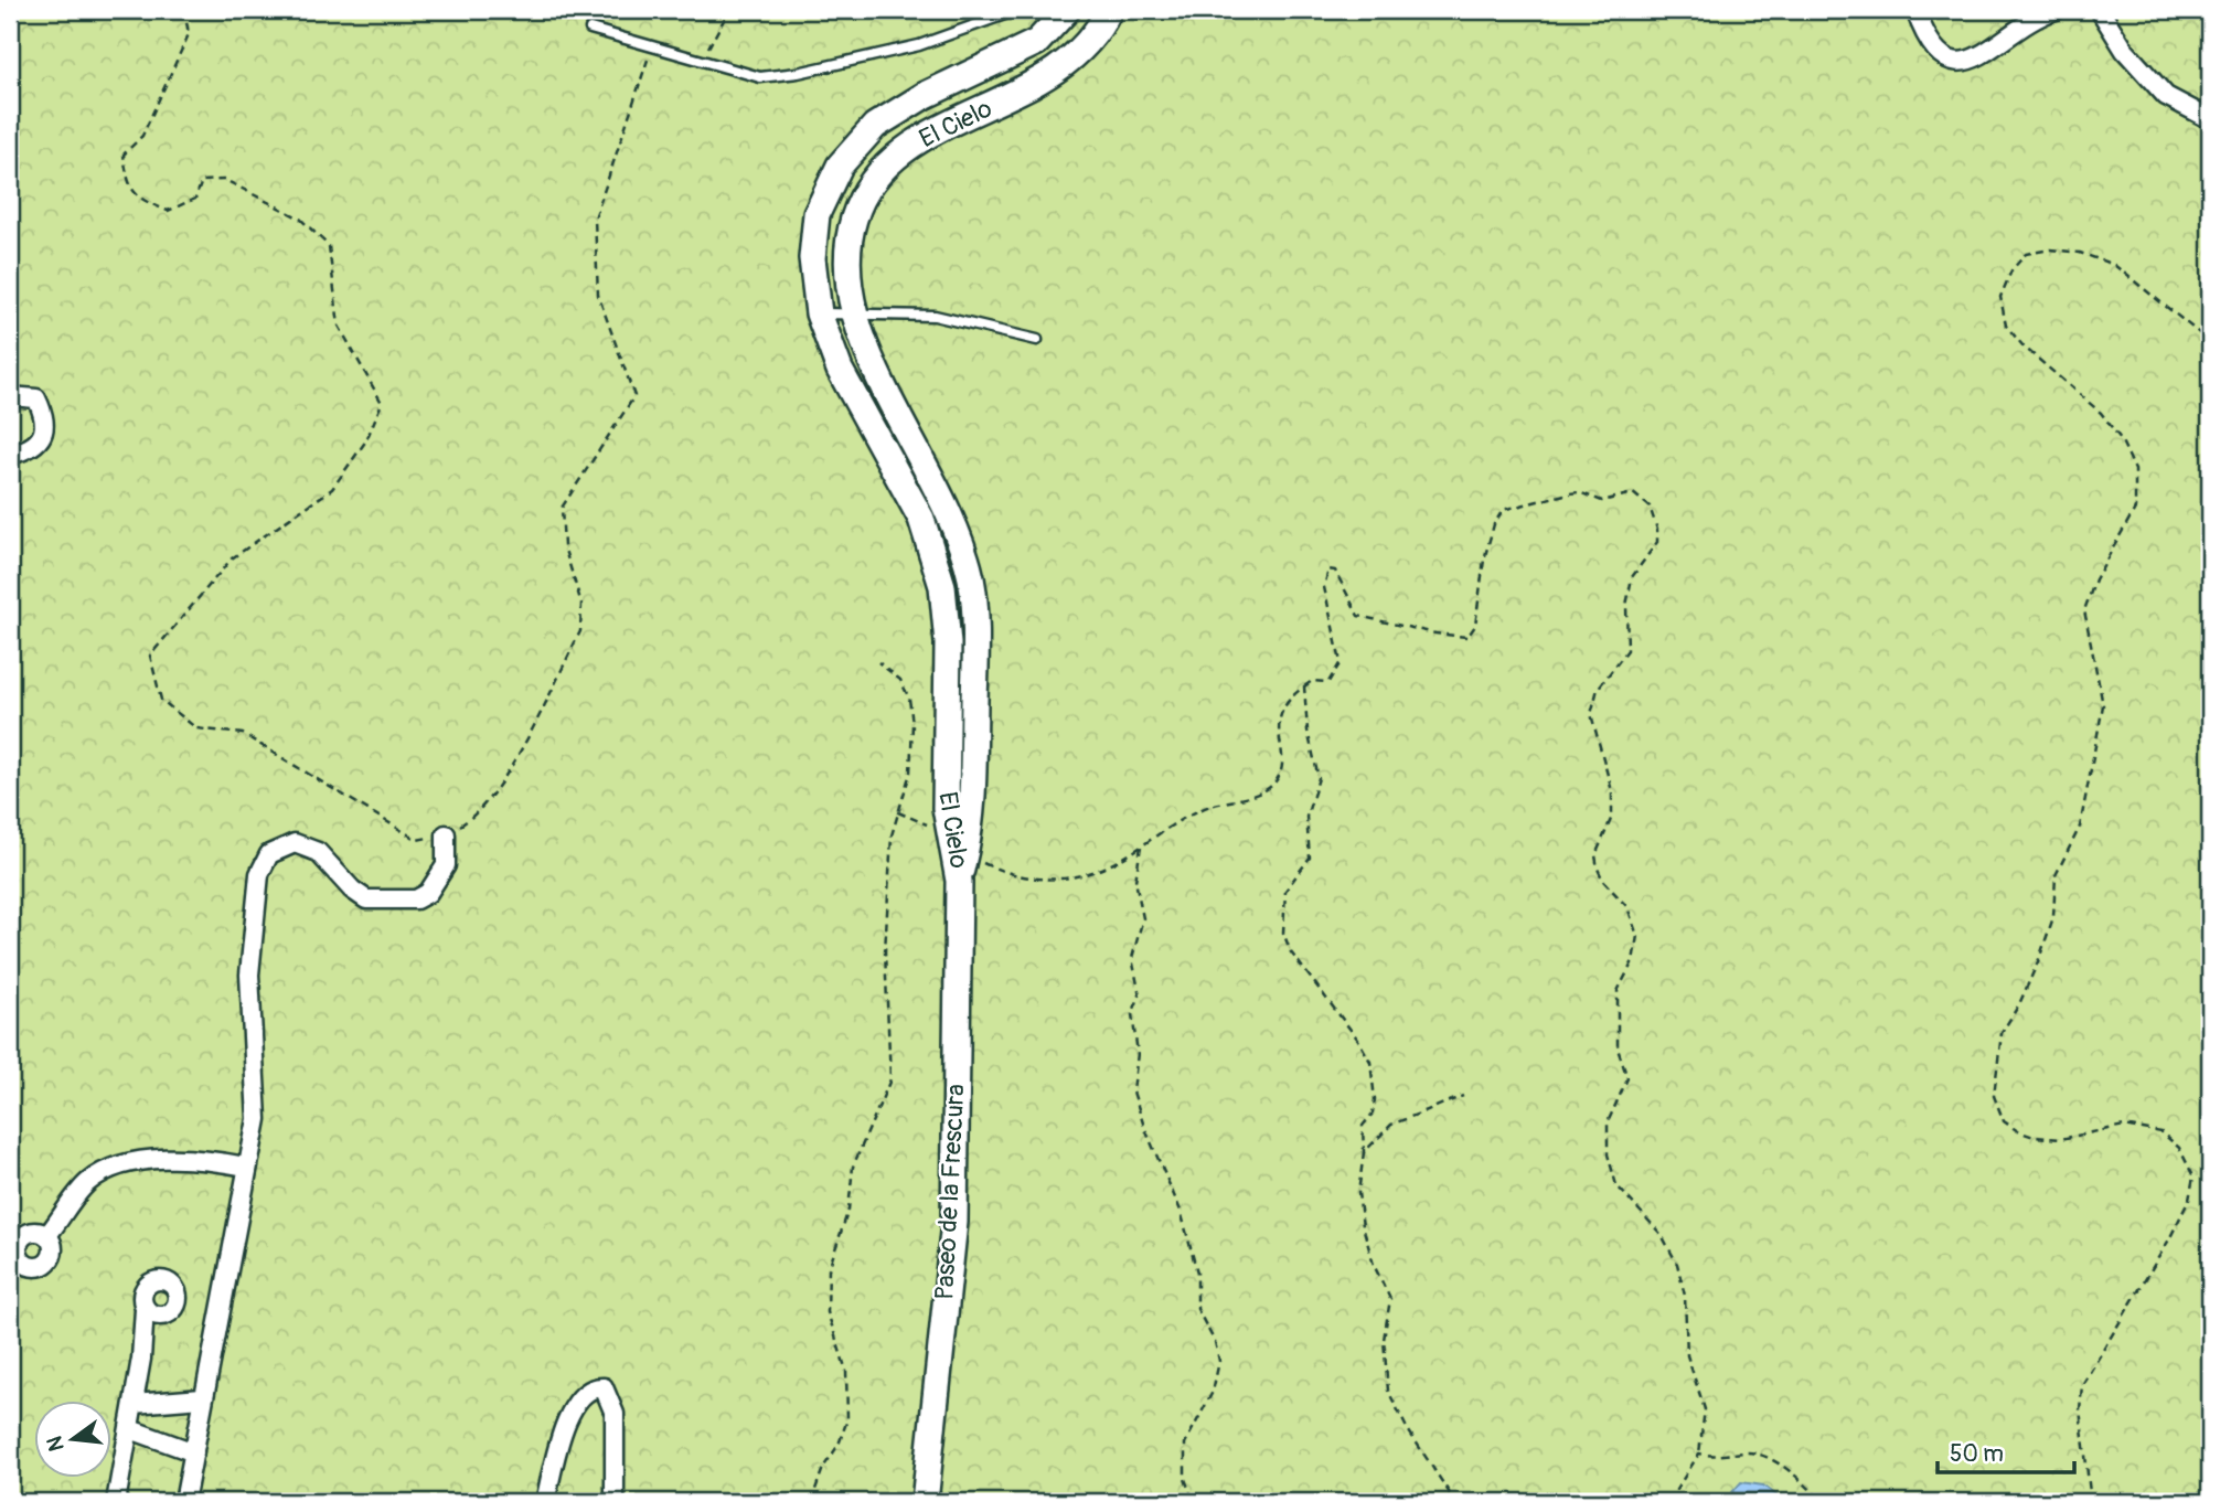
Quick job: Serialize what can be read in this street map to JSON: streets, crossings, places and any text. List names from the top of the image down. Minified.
{"streets":{"street":["El Cielo","Paseo de la Frescura"]},"crossings":[["El Cielo","Paseo de la Frescura"]],"scale_bar":"50 m","north":"left"}
